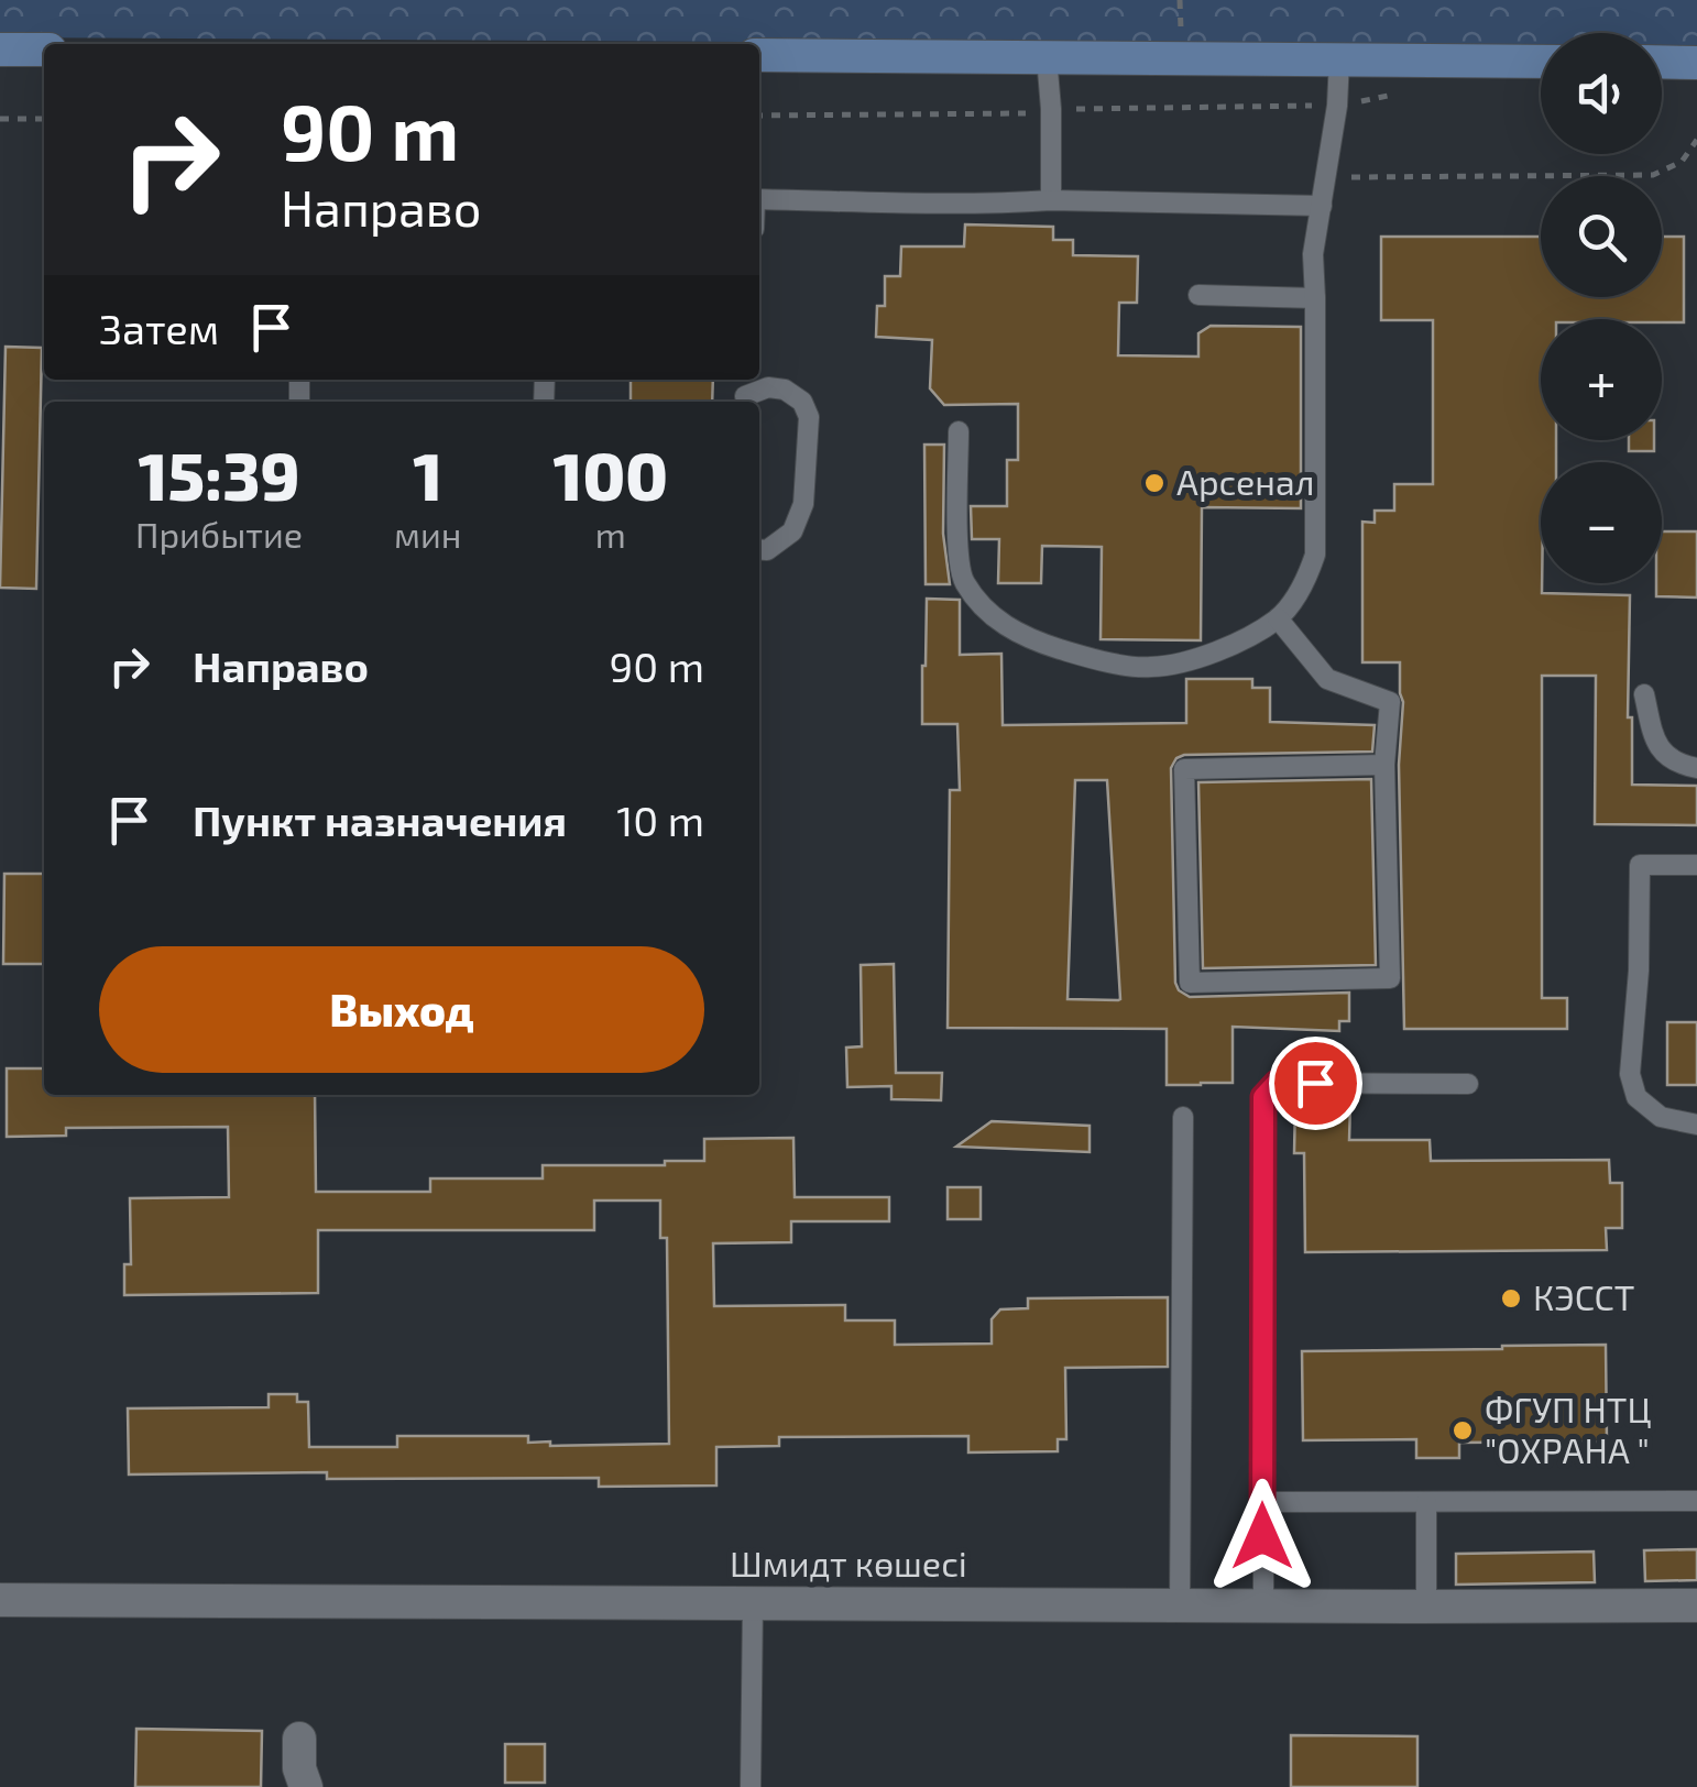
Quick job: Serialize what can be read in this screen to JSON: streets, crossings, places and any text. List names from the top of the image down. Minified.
{"streets":{"street":["Шмидт көшесі"]},"places":["Арсенал","КЭССТ","ФГУП НТЦ \"ОХРАНА \""],"page":{"map_buttons":["+","−"],"turn":["90 m","Направо"],"then":"Затем","eta":["15:39","Прибытие","1","мин","100","m"],"list":[{"name":"Направо","value":"90 m"},{"name":"Пункт назначения","value":"10 m"}],"buttons":"Выход"}}
